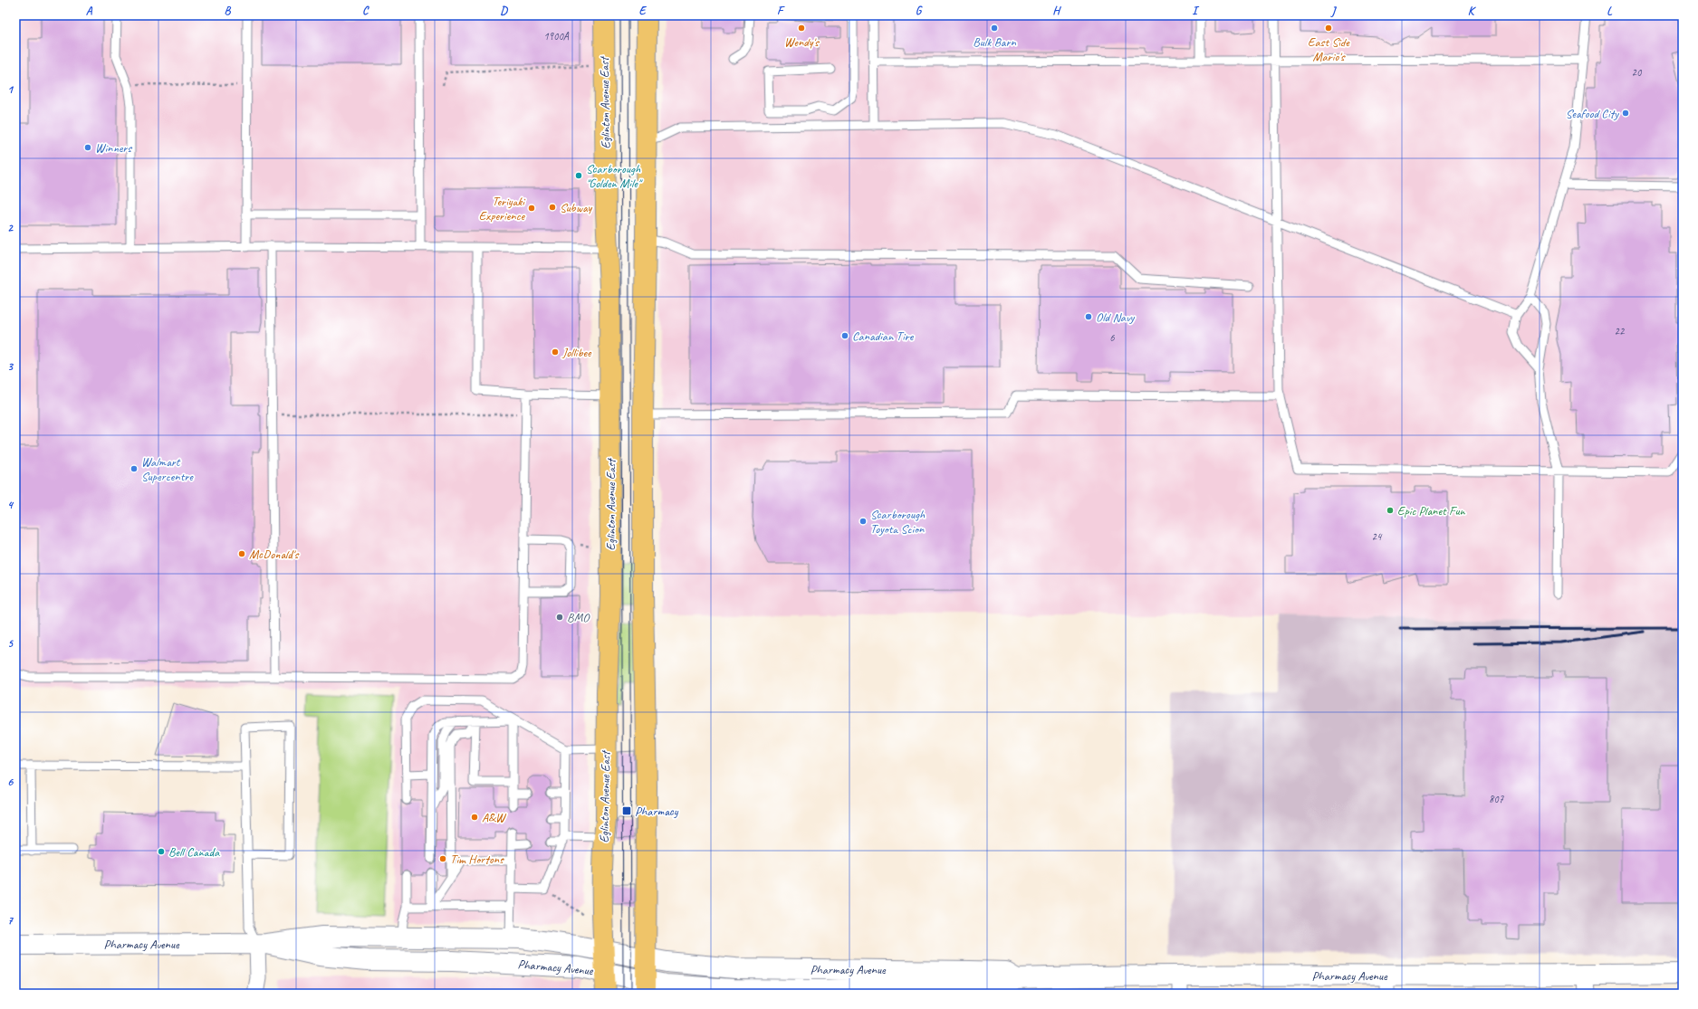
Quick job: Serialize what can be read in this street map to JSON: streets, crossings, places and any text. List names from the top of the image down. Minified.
{"streets":{"main road":["Eglinton Avenue East"],"street":["Pharmacy Avenue"]},"crossings":[["Eglinton Avenue East","Pharmacy Avenue"]],"places":{"other":["Wendy's","Bulk Barn","East Side Mario's","Seafood City","Winners","Scarborough \"Golden Mile\"","Subway","Teriyaki Experience","Old Navy","Canadian Tire","Jollibee","Walmart Supercentre","Epic Planet Fun","Scarborough Toyota Scion","McDonald's","BMO","A&W","Bell Canada","Tim Hortons"],"transit":["Pharmacy"]},"house_numbers":["1900A","20","22","6","24","807"],"grid":{"columns":["A","B","C","D","E","F","G","H","I","J","K","L"],"rows":["1","2","3","4","5","6","7"]}}
